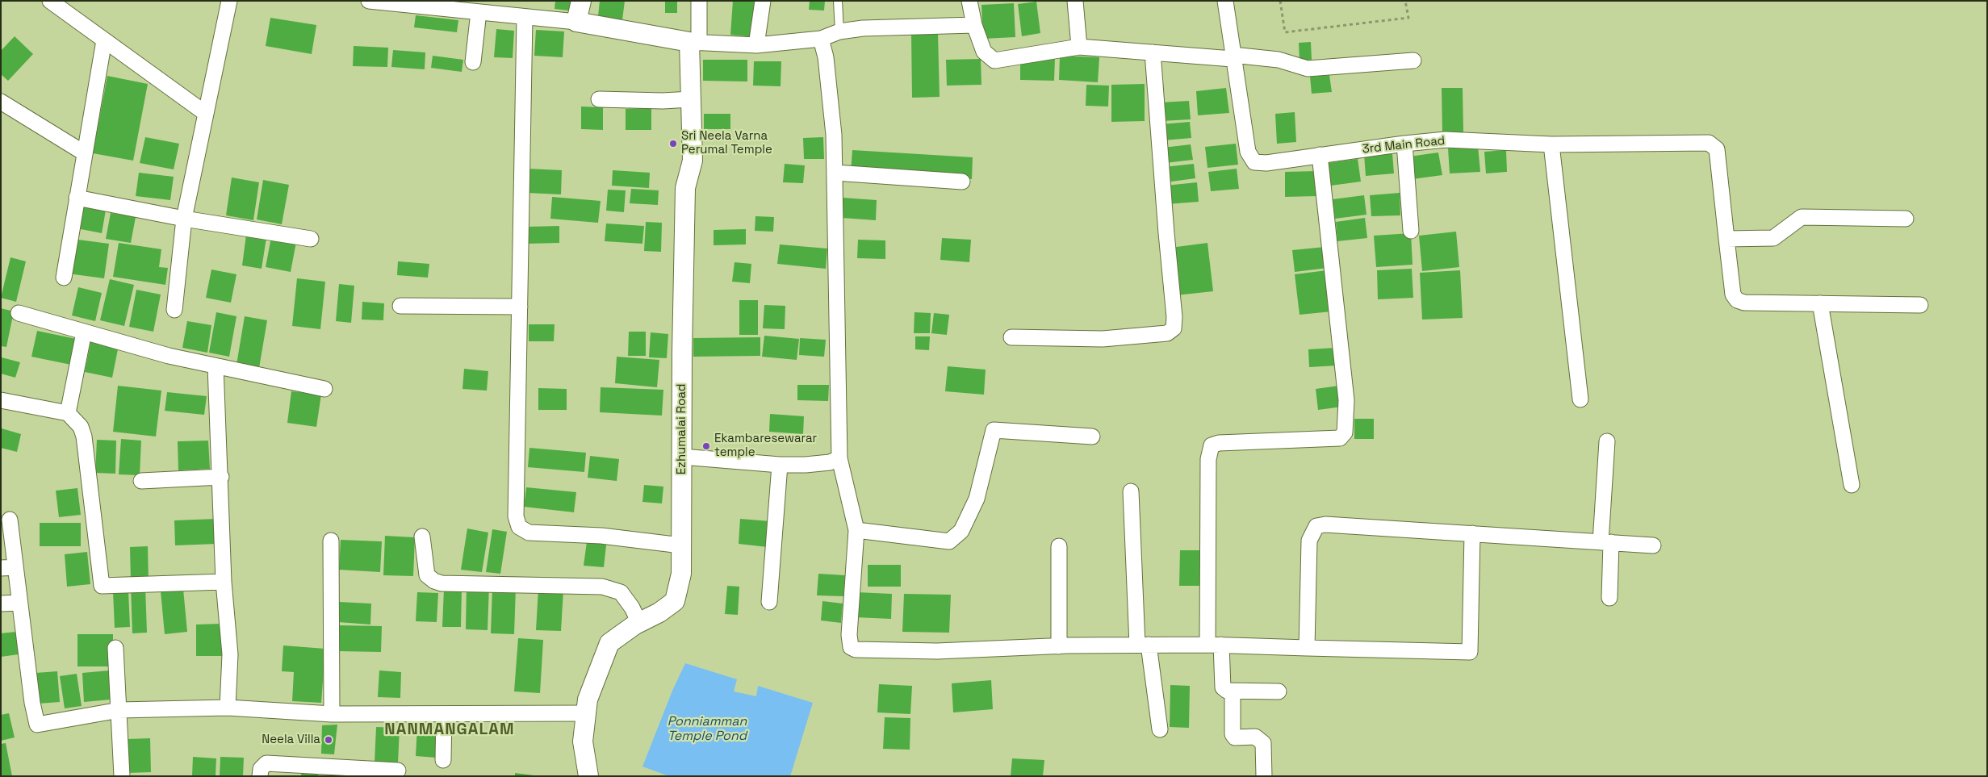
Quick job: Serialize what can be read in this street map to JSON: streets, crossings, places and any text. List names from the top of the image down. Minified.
{"streets":{"street":["3rd Main Road","Ezhumalai Road"]},"districts":["NANMANGALAM"],"water":["Ponniamman Temple Pond"],"places":["Sri Neela Varna Perumal Temple","Ekambaresewarar temple","Neela Villa"]}
